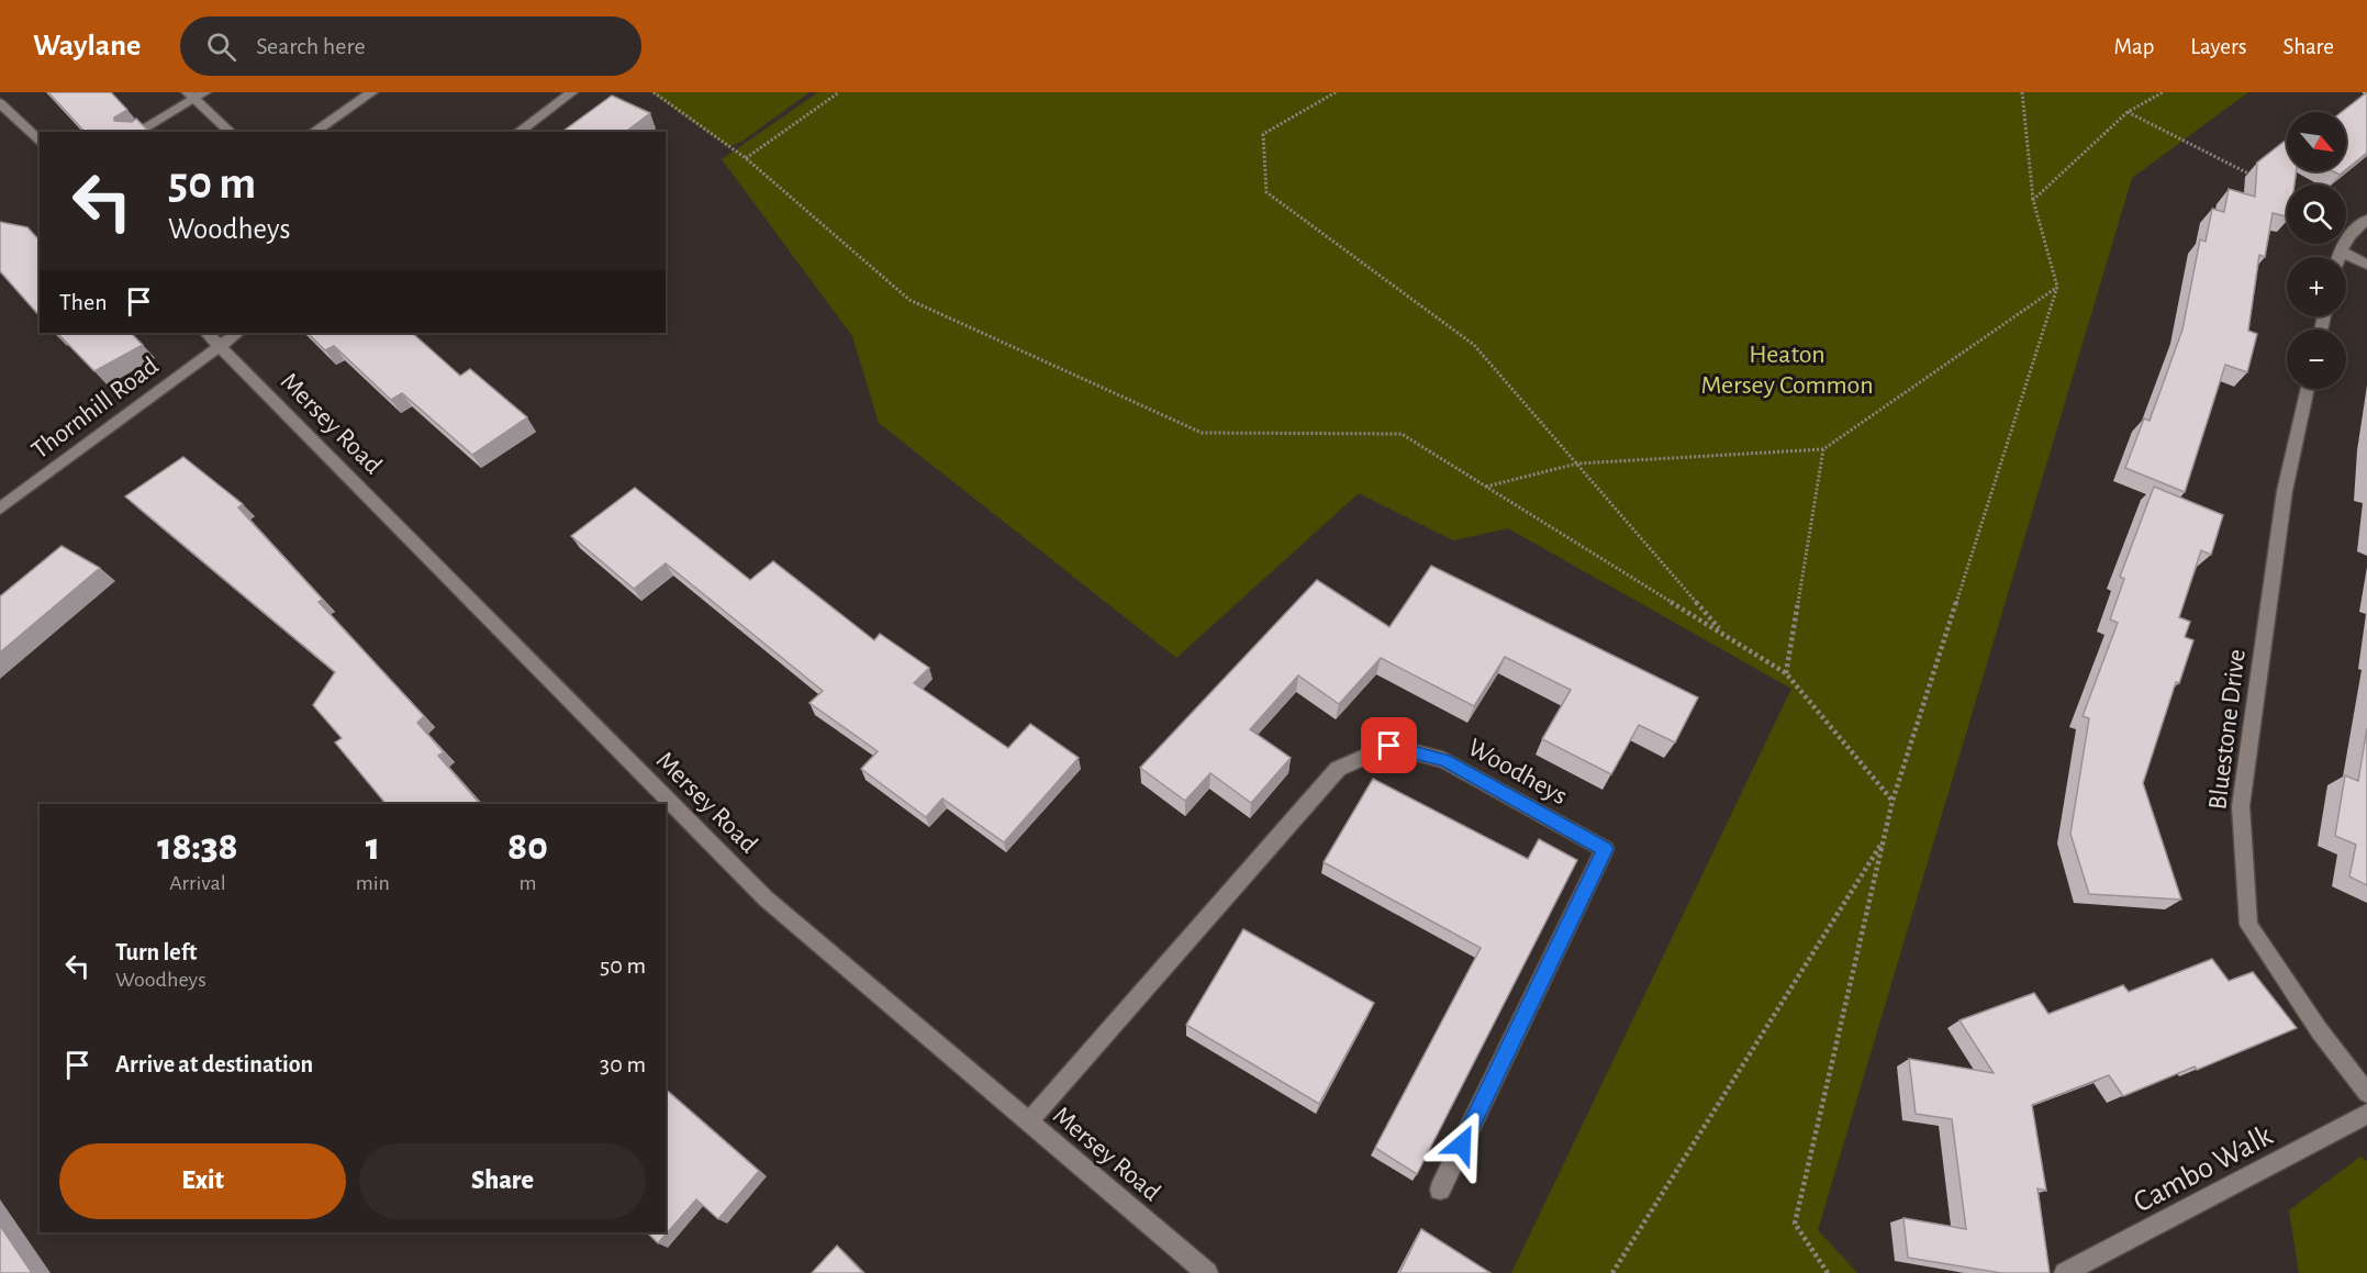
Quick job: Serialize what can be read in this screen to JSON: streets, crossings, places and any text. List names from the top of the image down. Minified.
{"streets":{"street":["Thornhill Road","Mersey Road","Bluestone Drive","Woodheys","Cambo Walk"]},"crossings":[["Thornhill Road","Mersey Road"],["Mersey Road","Woodheys"]],"parks":["Heaton Mersey Common"],"north":"bottom right","page":{"header":"Waylane","search":"Search here","nav":["Map","Layers","Share"],"map_buttons":["+","−"],"turn":["50 m","Woodheys"],"then":"Then","eta":["18:38","Arrival","1","min","80","m"],"list":[{"name":"Turn left","note":"Woodheys","value":"50 m"},{"name":"Arrive at destination","value":"30 m"}],"buttons":["Exit","Share"]}}
